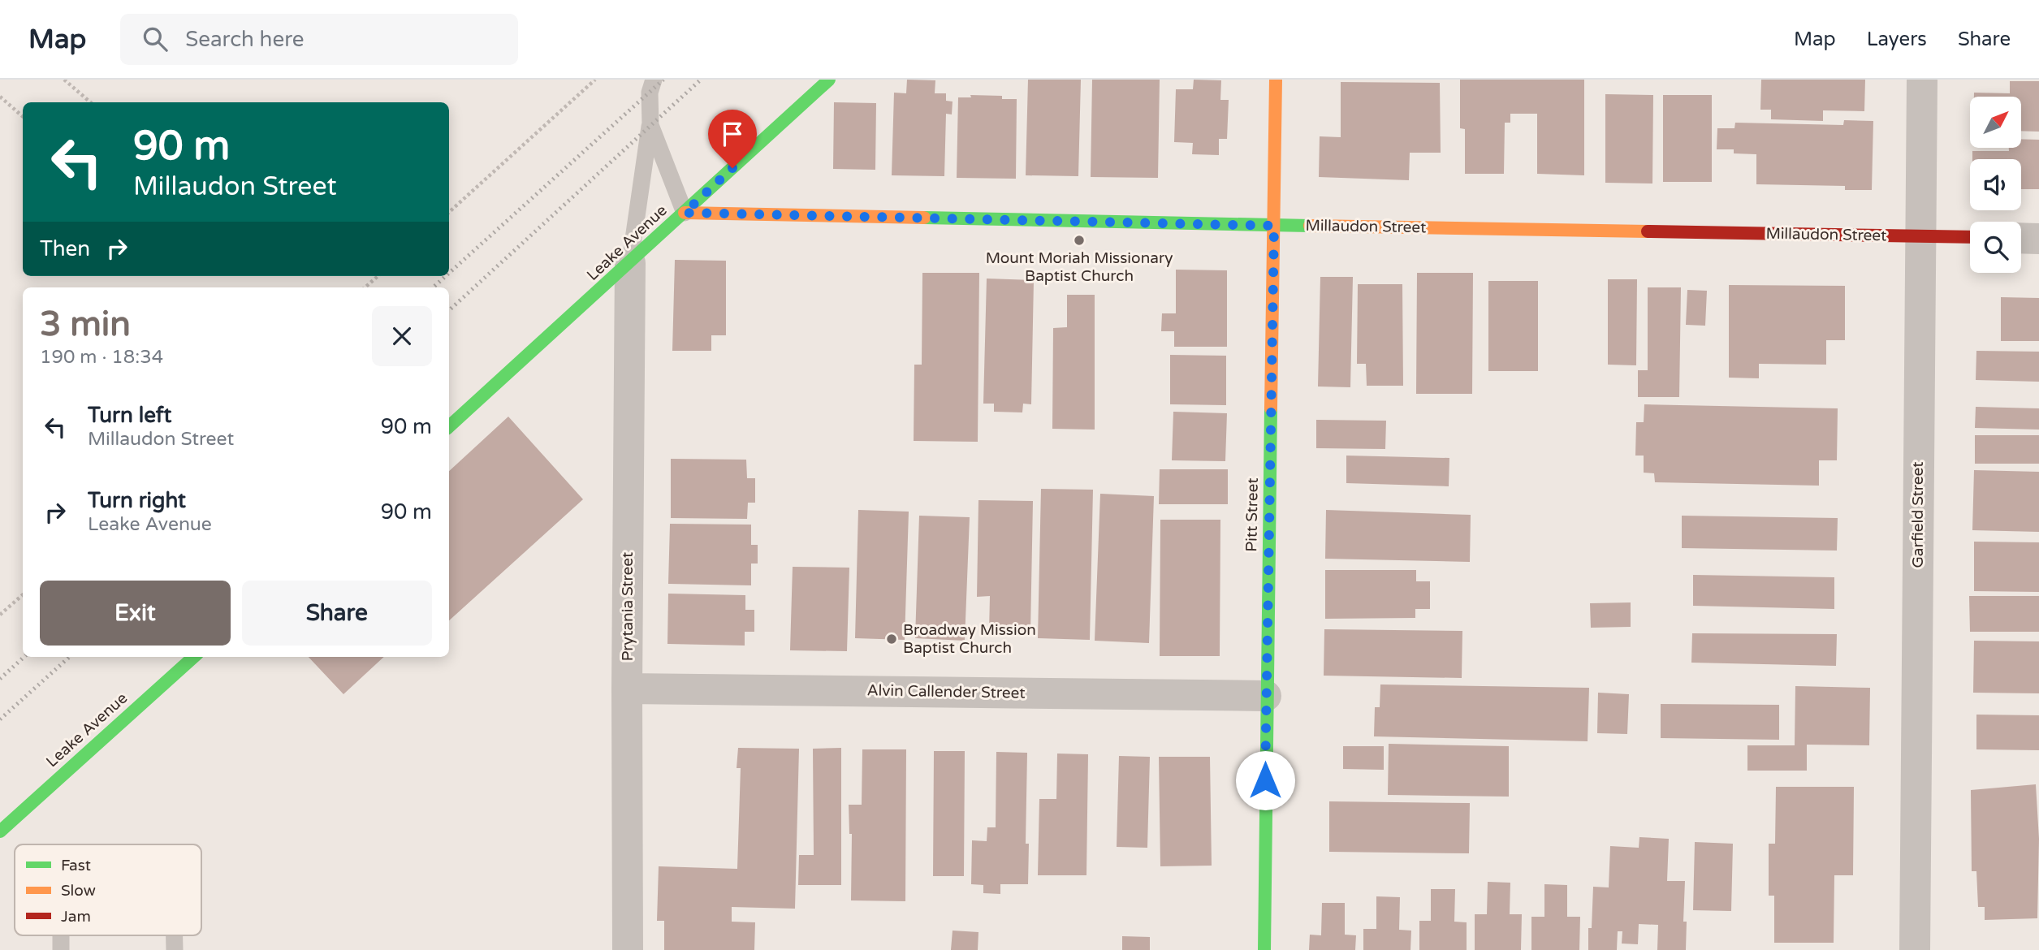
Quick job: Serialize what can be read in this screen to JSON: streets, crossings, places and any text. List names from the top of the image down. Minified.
{"streets":{"street":["Millaudon Street","Leake Avenue","Pitt Street","Garfield Street","Prytania Street","Alvin Callender Street"]},"crossings":[["Millaudon Street","Leake Avenue"],["Millaudon Street","Pitt Street"],["Millaudon Street","Garfield Street"],["Leake Avenue","Prytania Street"],["Pitt Street","Alvin Callender Street"],["Prytania Street","Alvin Callender Street"]],"places":["Mount Moriah Missionary Baptist Church","Broadway Mission Baptist Church"],"legend":["Fast","Slow","Jam"],"north":"top right","page":{"header":"Map","search":"Search here","nav":["Map","Layers","Share"],"turn":["90 m","Millaudon Street"],"then":"Then","heading":["3 min","190 m · 18:34"],"list":[{"name":"Turn left","note":"Millaudon Street","value":"90 m"},{"name":"Turn right","note":"Leake Avenue","value":"90 m"}],"buttons":["Exit","Share"]}}
